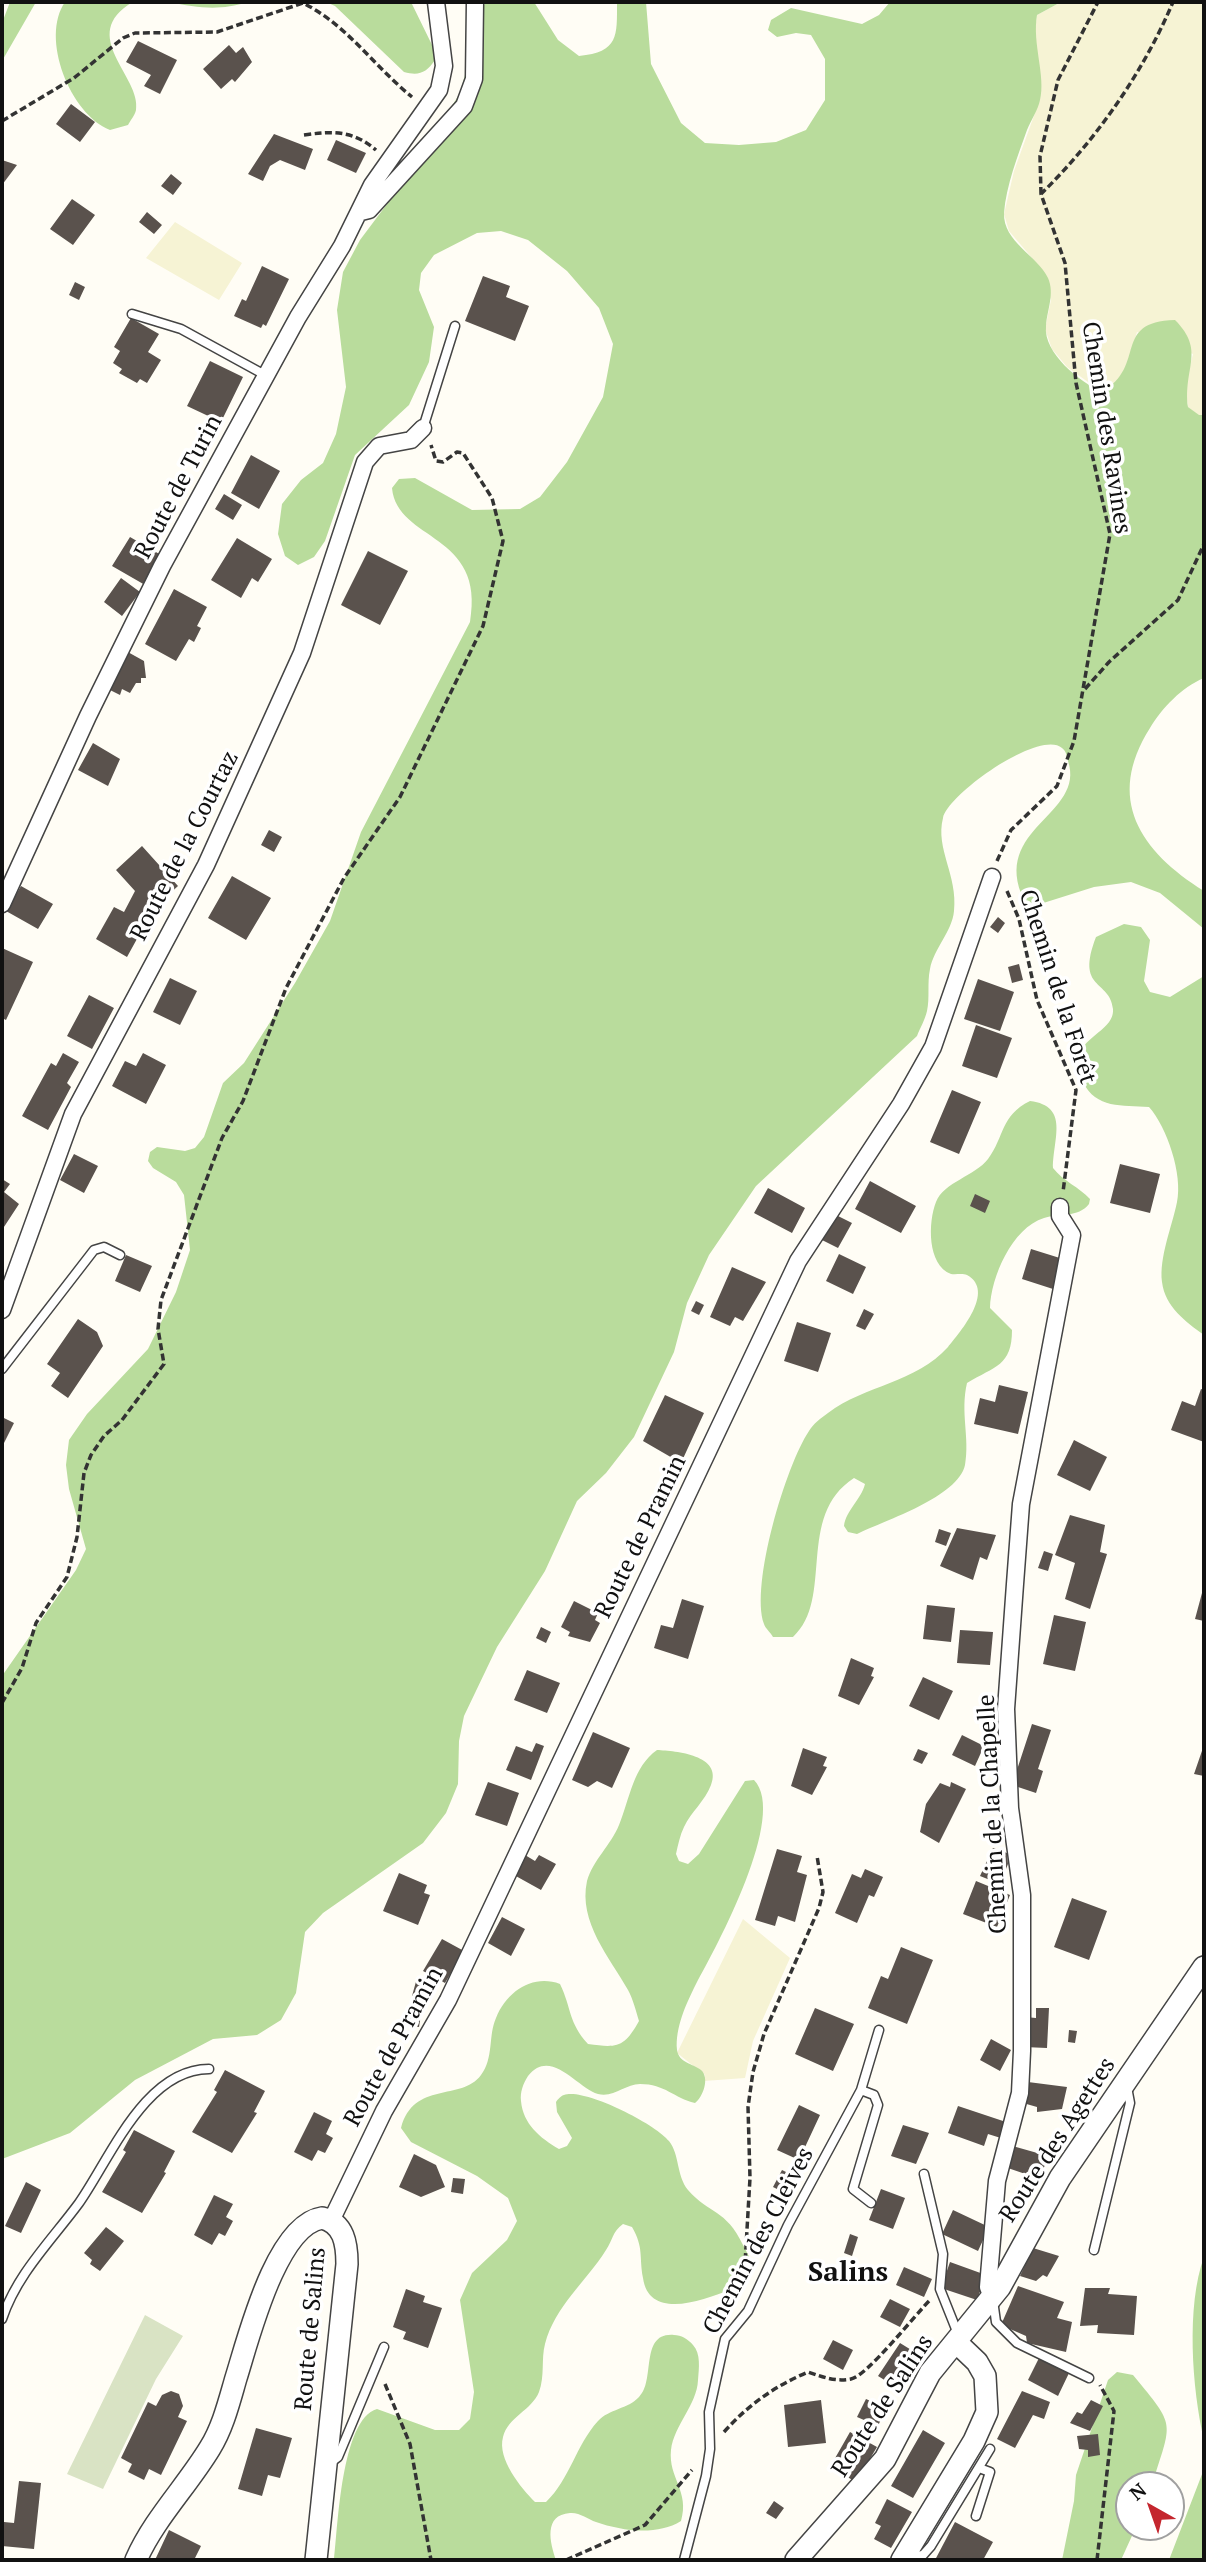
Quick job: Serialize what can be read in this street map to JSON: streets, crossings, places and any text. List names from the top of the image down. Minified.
{"streets":{"street":["Route de Turin","Route de la Courtaz","Route de Pramin","Chemin de la Chapelle","Route des Agettes","Route de Salins"],"lane":["Chemin des Cleives"],"path":["Chemin des Ravines","Chemin de la Forêt"]},"crossings":[["Chemin des Ravines","Chemin de la Forêt"],["Chemin des Ravines","Route de Pramin"],["Chemin de la Forêt","Route de Pramin"],["Chemin de la Forêt","Chemin de la Chapelle"],["Route de Pramin","Route de Salins"],["Chemin de la Chapelle","Route des Agettes"],["Route des Agettes","Route de Salins"]],"districts":["Salins"],"north":"top left"}
